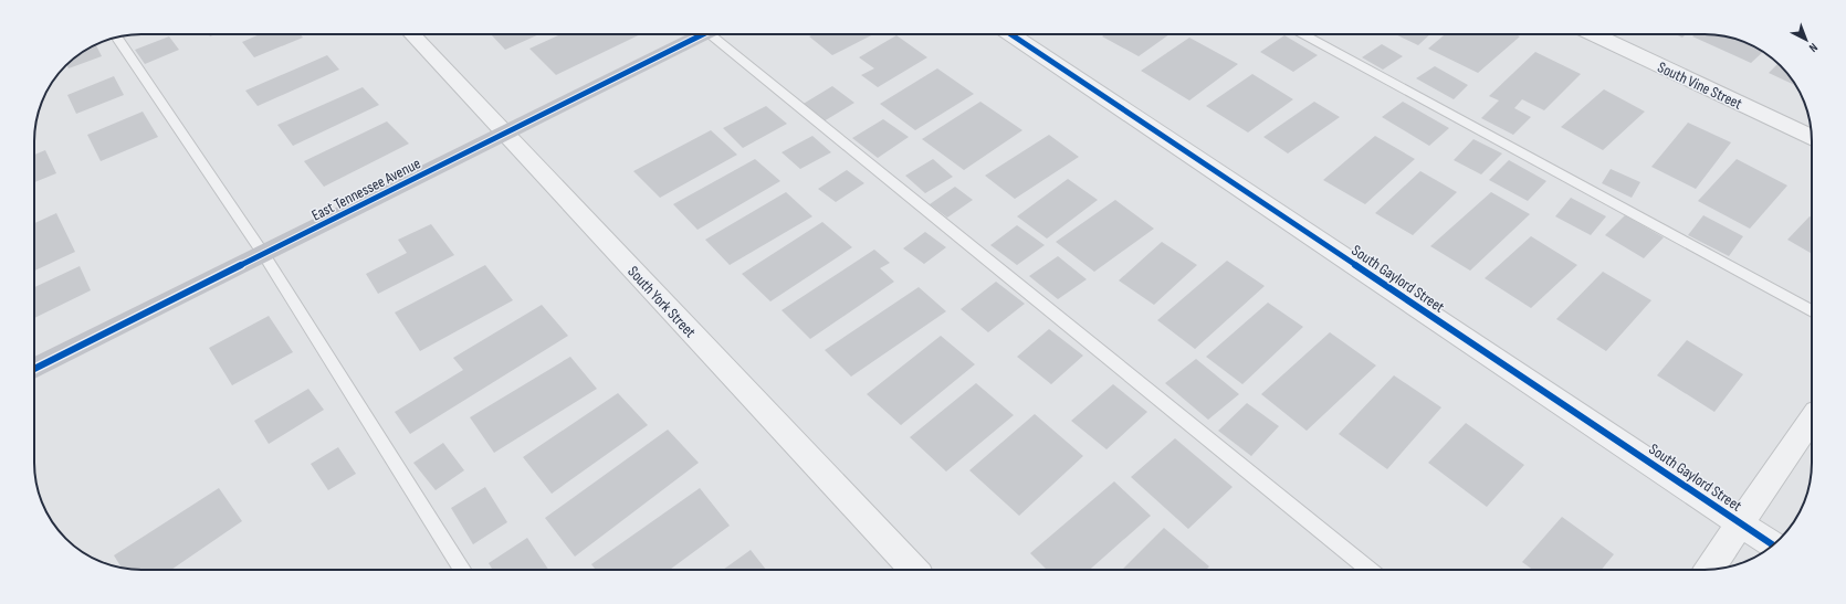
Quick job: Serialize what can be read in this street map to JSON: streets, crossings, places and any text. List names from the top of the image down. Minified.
{"streets":{"street":["South Vine Street","East Tennessee Avenue","South Gaylord Street","South York Street"]},"crossings":[["East Tennessee Avenue","South York Street"]],"north":"bottom right"}
